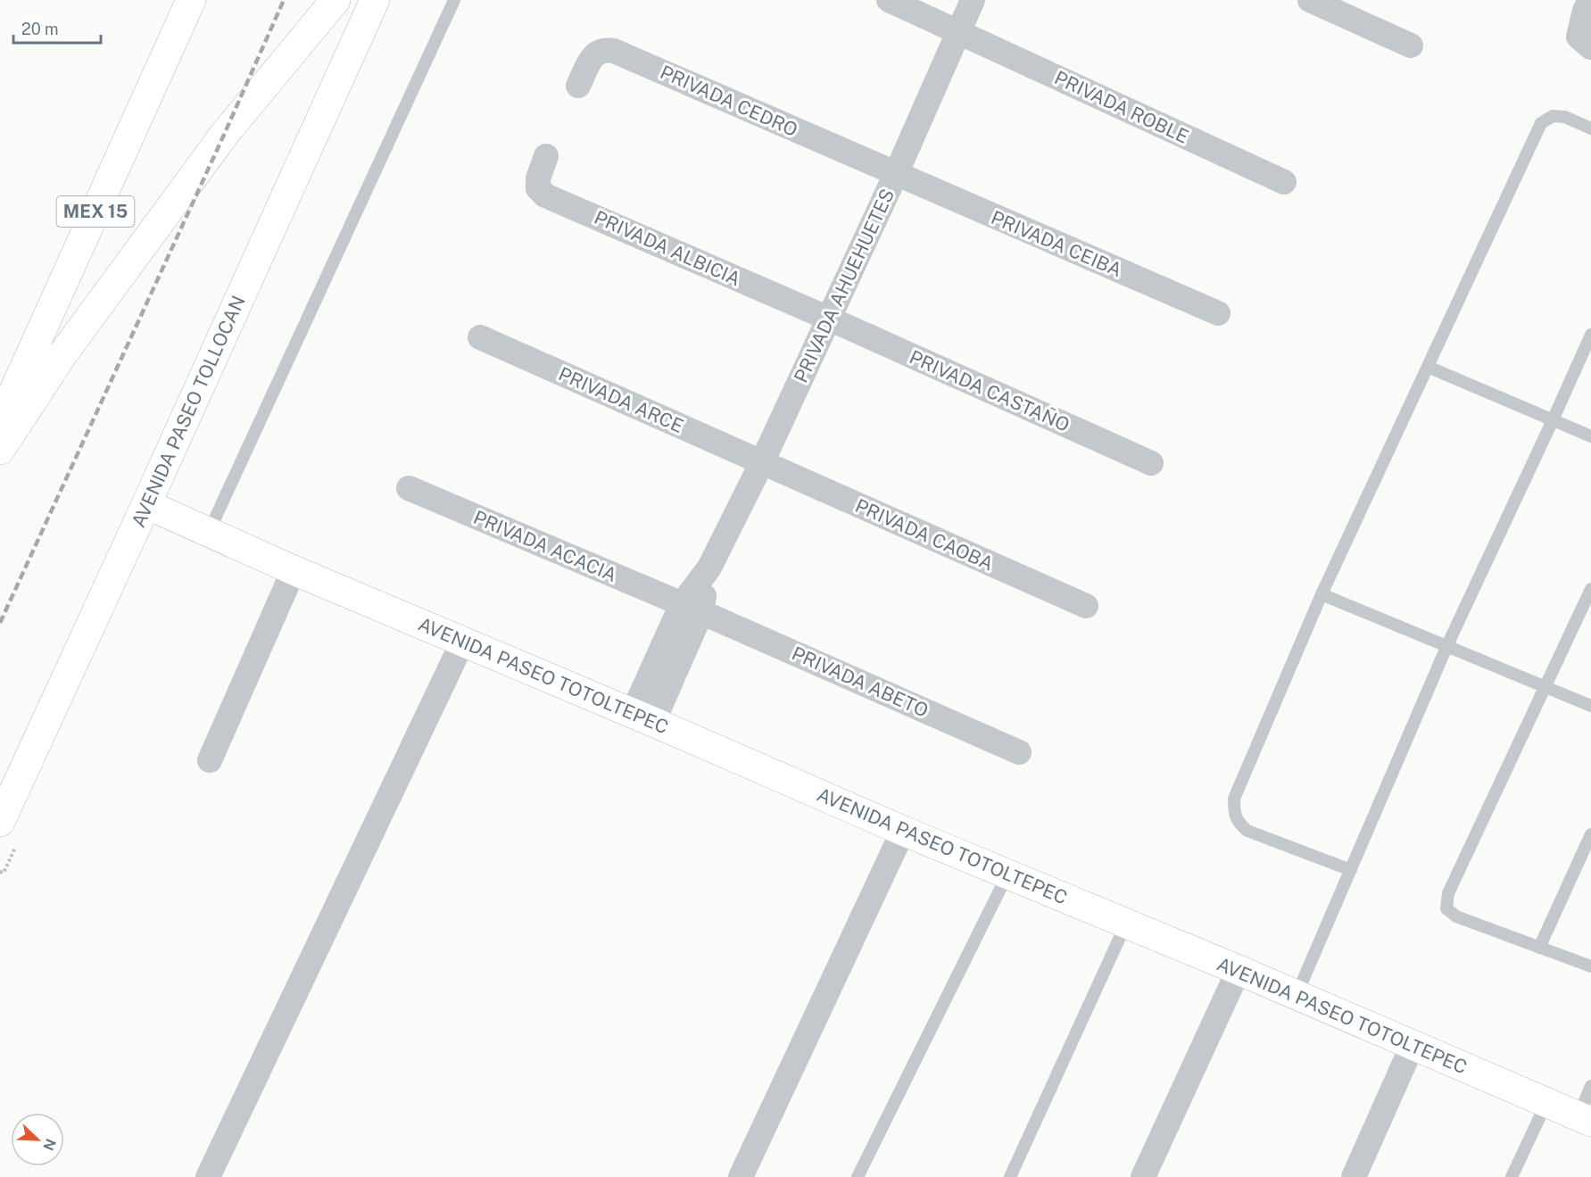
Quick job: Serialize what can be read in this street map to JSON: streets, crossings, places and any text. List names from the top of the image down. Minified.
{"streets":{"main road":["MEX 15","AVENIDA PASEO TOLLOCAN","AVENIDA PASEO TOTOLTEPEC"],"street":["PRIVADA CEDRO","PRIVADA ROBLE","PRIVADA CEIBA","PRIVADA ALBICIA","PRIVADA AHUEHUETES","PRIVADA CASTAÑO","PRIVADA ARCE","PRIVADA CAOBA","PRIVADA ACACIA","PRIVADA ABETO"]},"crossings":[["PRIVADA CEDRO","PRIVADA CEIBA"],["PRIVADA CEDRO","PRIVADA AHUEHUETES"],["PRIVADA ROBLE","PRIVADA AHUEHUETES"],["PRIVADA CEIBA","PRIVADA AHUEHUETES"],["PRIVADA ALBICIA","PRIVADA AHUEHUETES"],["PRIVADA ALBICIA","PRIVADA CASTAÑO"],["PRIVADA AHUEHUETES","PRIVADA CASTAÑO"],["PRIVADA AHUEHUETES","PRIVADA ARCE"],["PRIVADA AHUEHUETES","PRIVADA CAOBA"],["PRIVADA AHUEHUETES","PRIVADA ACACIA"],["PRIVADA AHUEHUETES","AVENIDA PASEO TOTOLTEPEC"],["PRIVADA AHUEHUETES","PRIVADA ABETO"],["PRIVADA ARCE","PRIVADA CAOBA"],["AVENIDA PASEO TOLLOCAN","AVENIDA PASEO TOTOLTEPEC"],["PRIVADA ACACIA","PRIVADA ABETO"]],"scale_bar":"20 m","north":"bottom right"}
